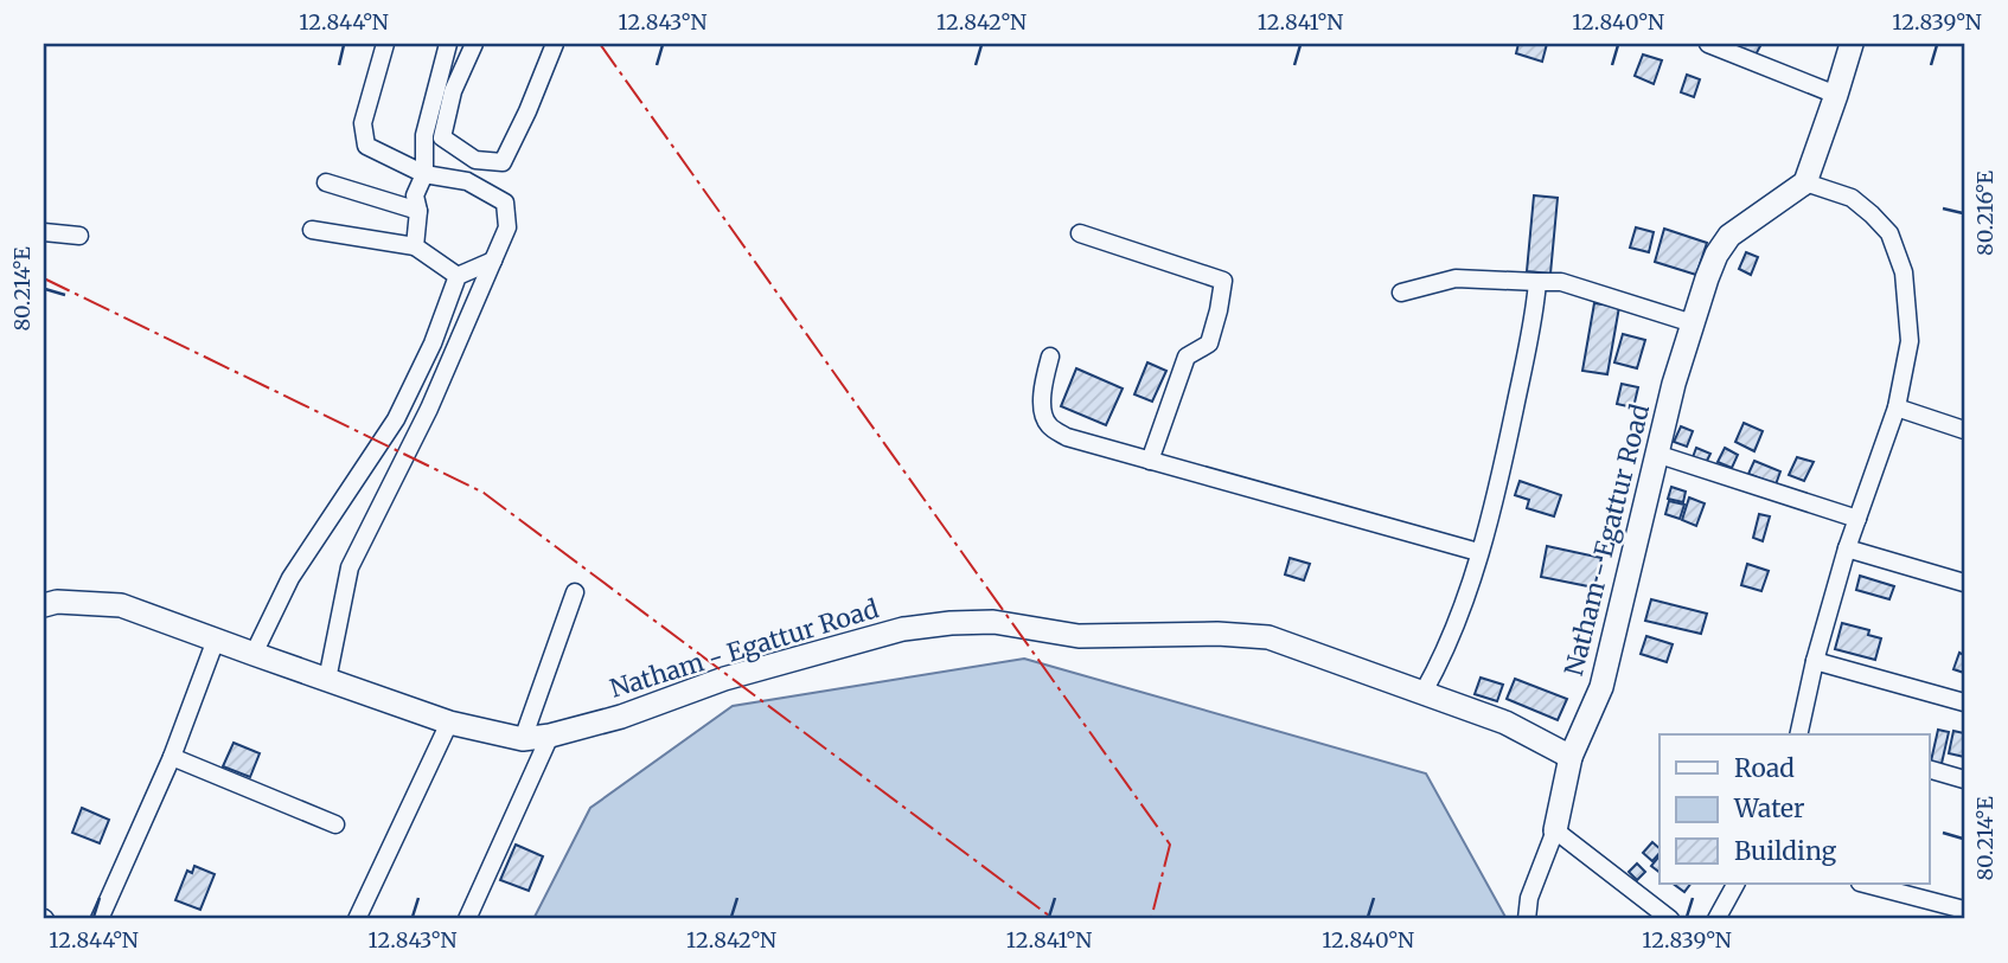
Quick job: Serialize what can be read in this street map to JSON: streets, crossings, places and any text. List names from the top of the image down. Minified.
{"streets":{"street":["Natham - Egattur Road"]},"legend":["Road","Water","Building"],"coordinates":["12.844°N","12.843°N","12.842°N","12.841°N","12.840°N","12.839°N","80.216°E","80.214°E"]}
